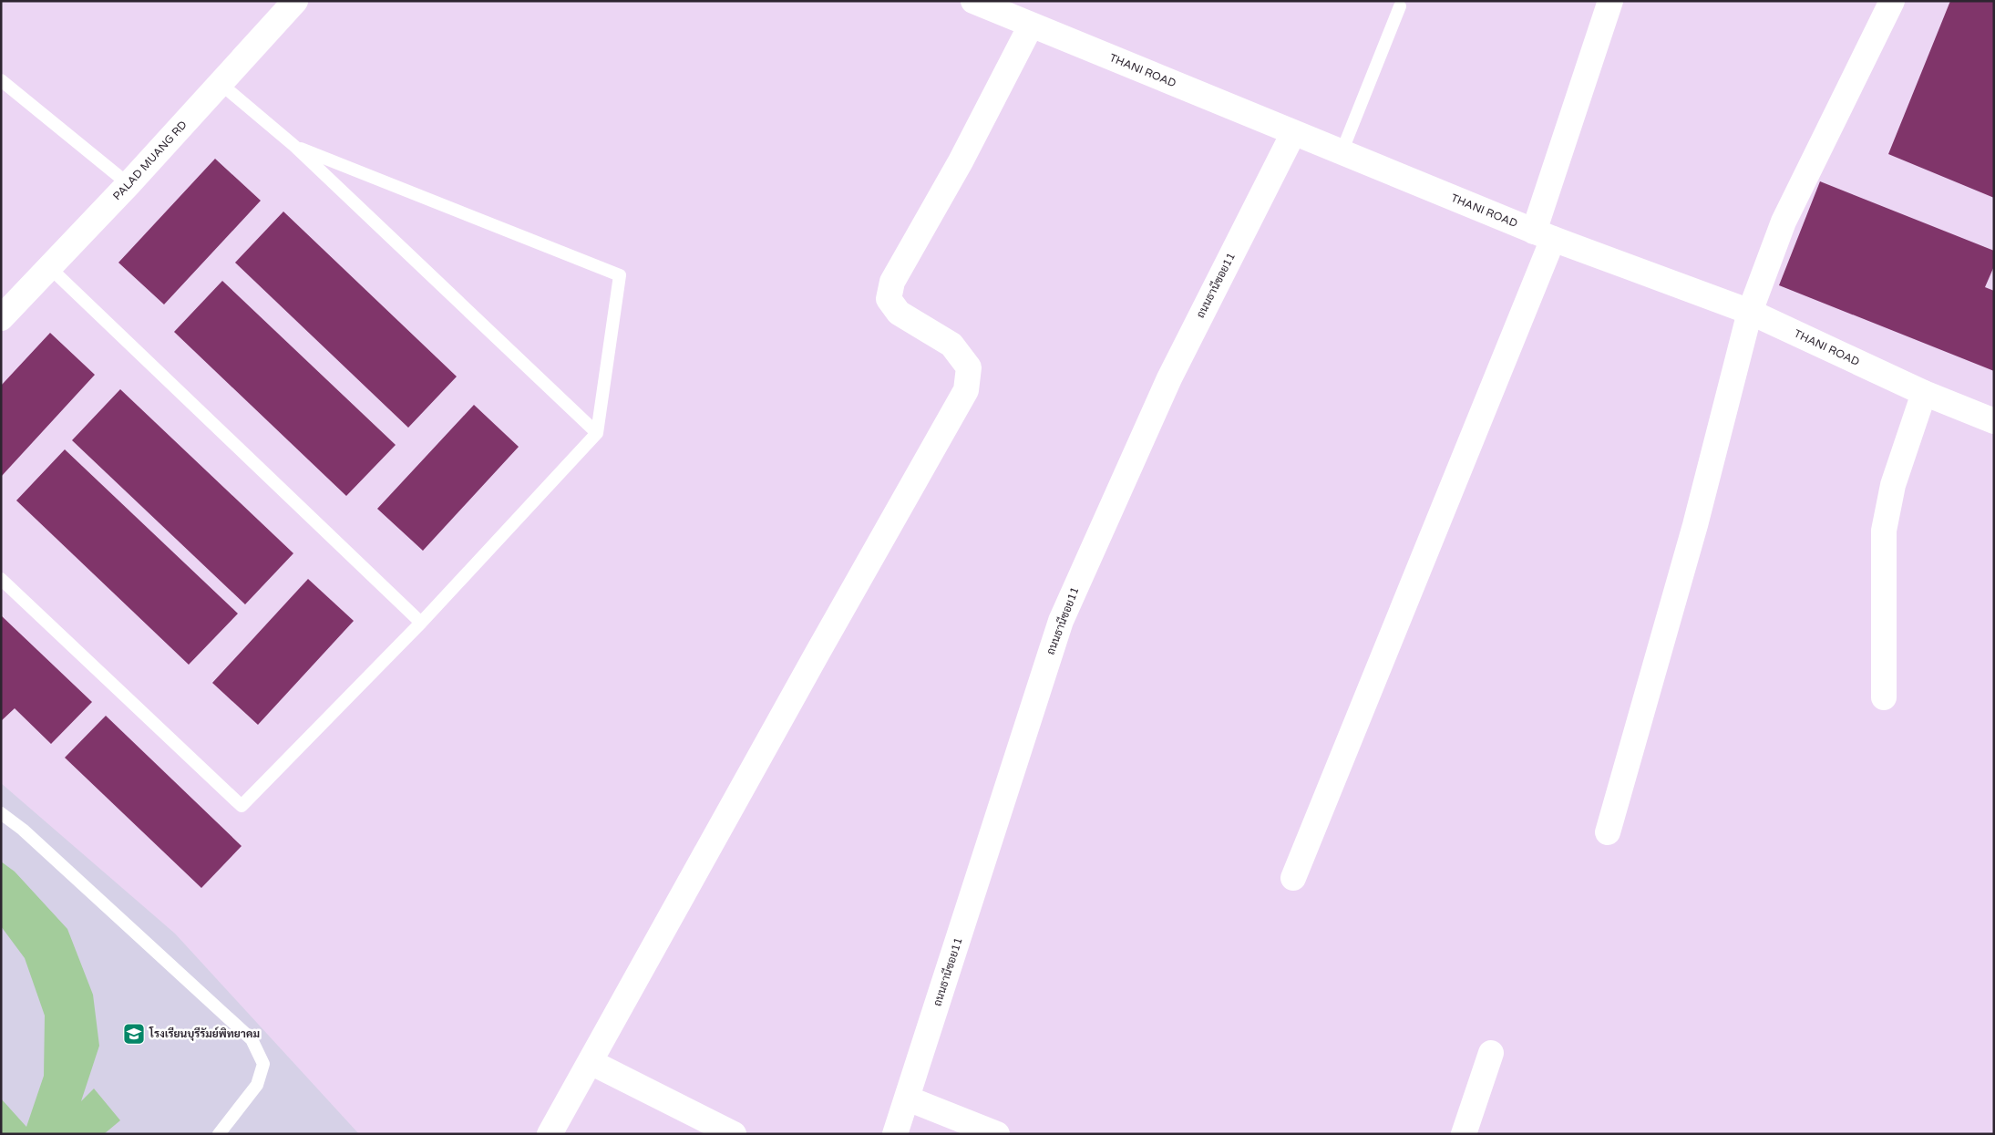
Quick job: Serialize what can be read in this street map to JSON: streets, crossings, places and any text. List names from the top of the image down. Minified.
{"streets":{"street":["THANI ROAD","PALAD MUANG RD","ถนนธานีซอย11"]},"crossings":[["THANI ROAD","ถนนธานีซอย11"]],"places":{"school or university":["โรงเรียนบุรีรัมย์พิทยาคม"]}}
